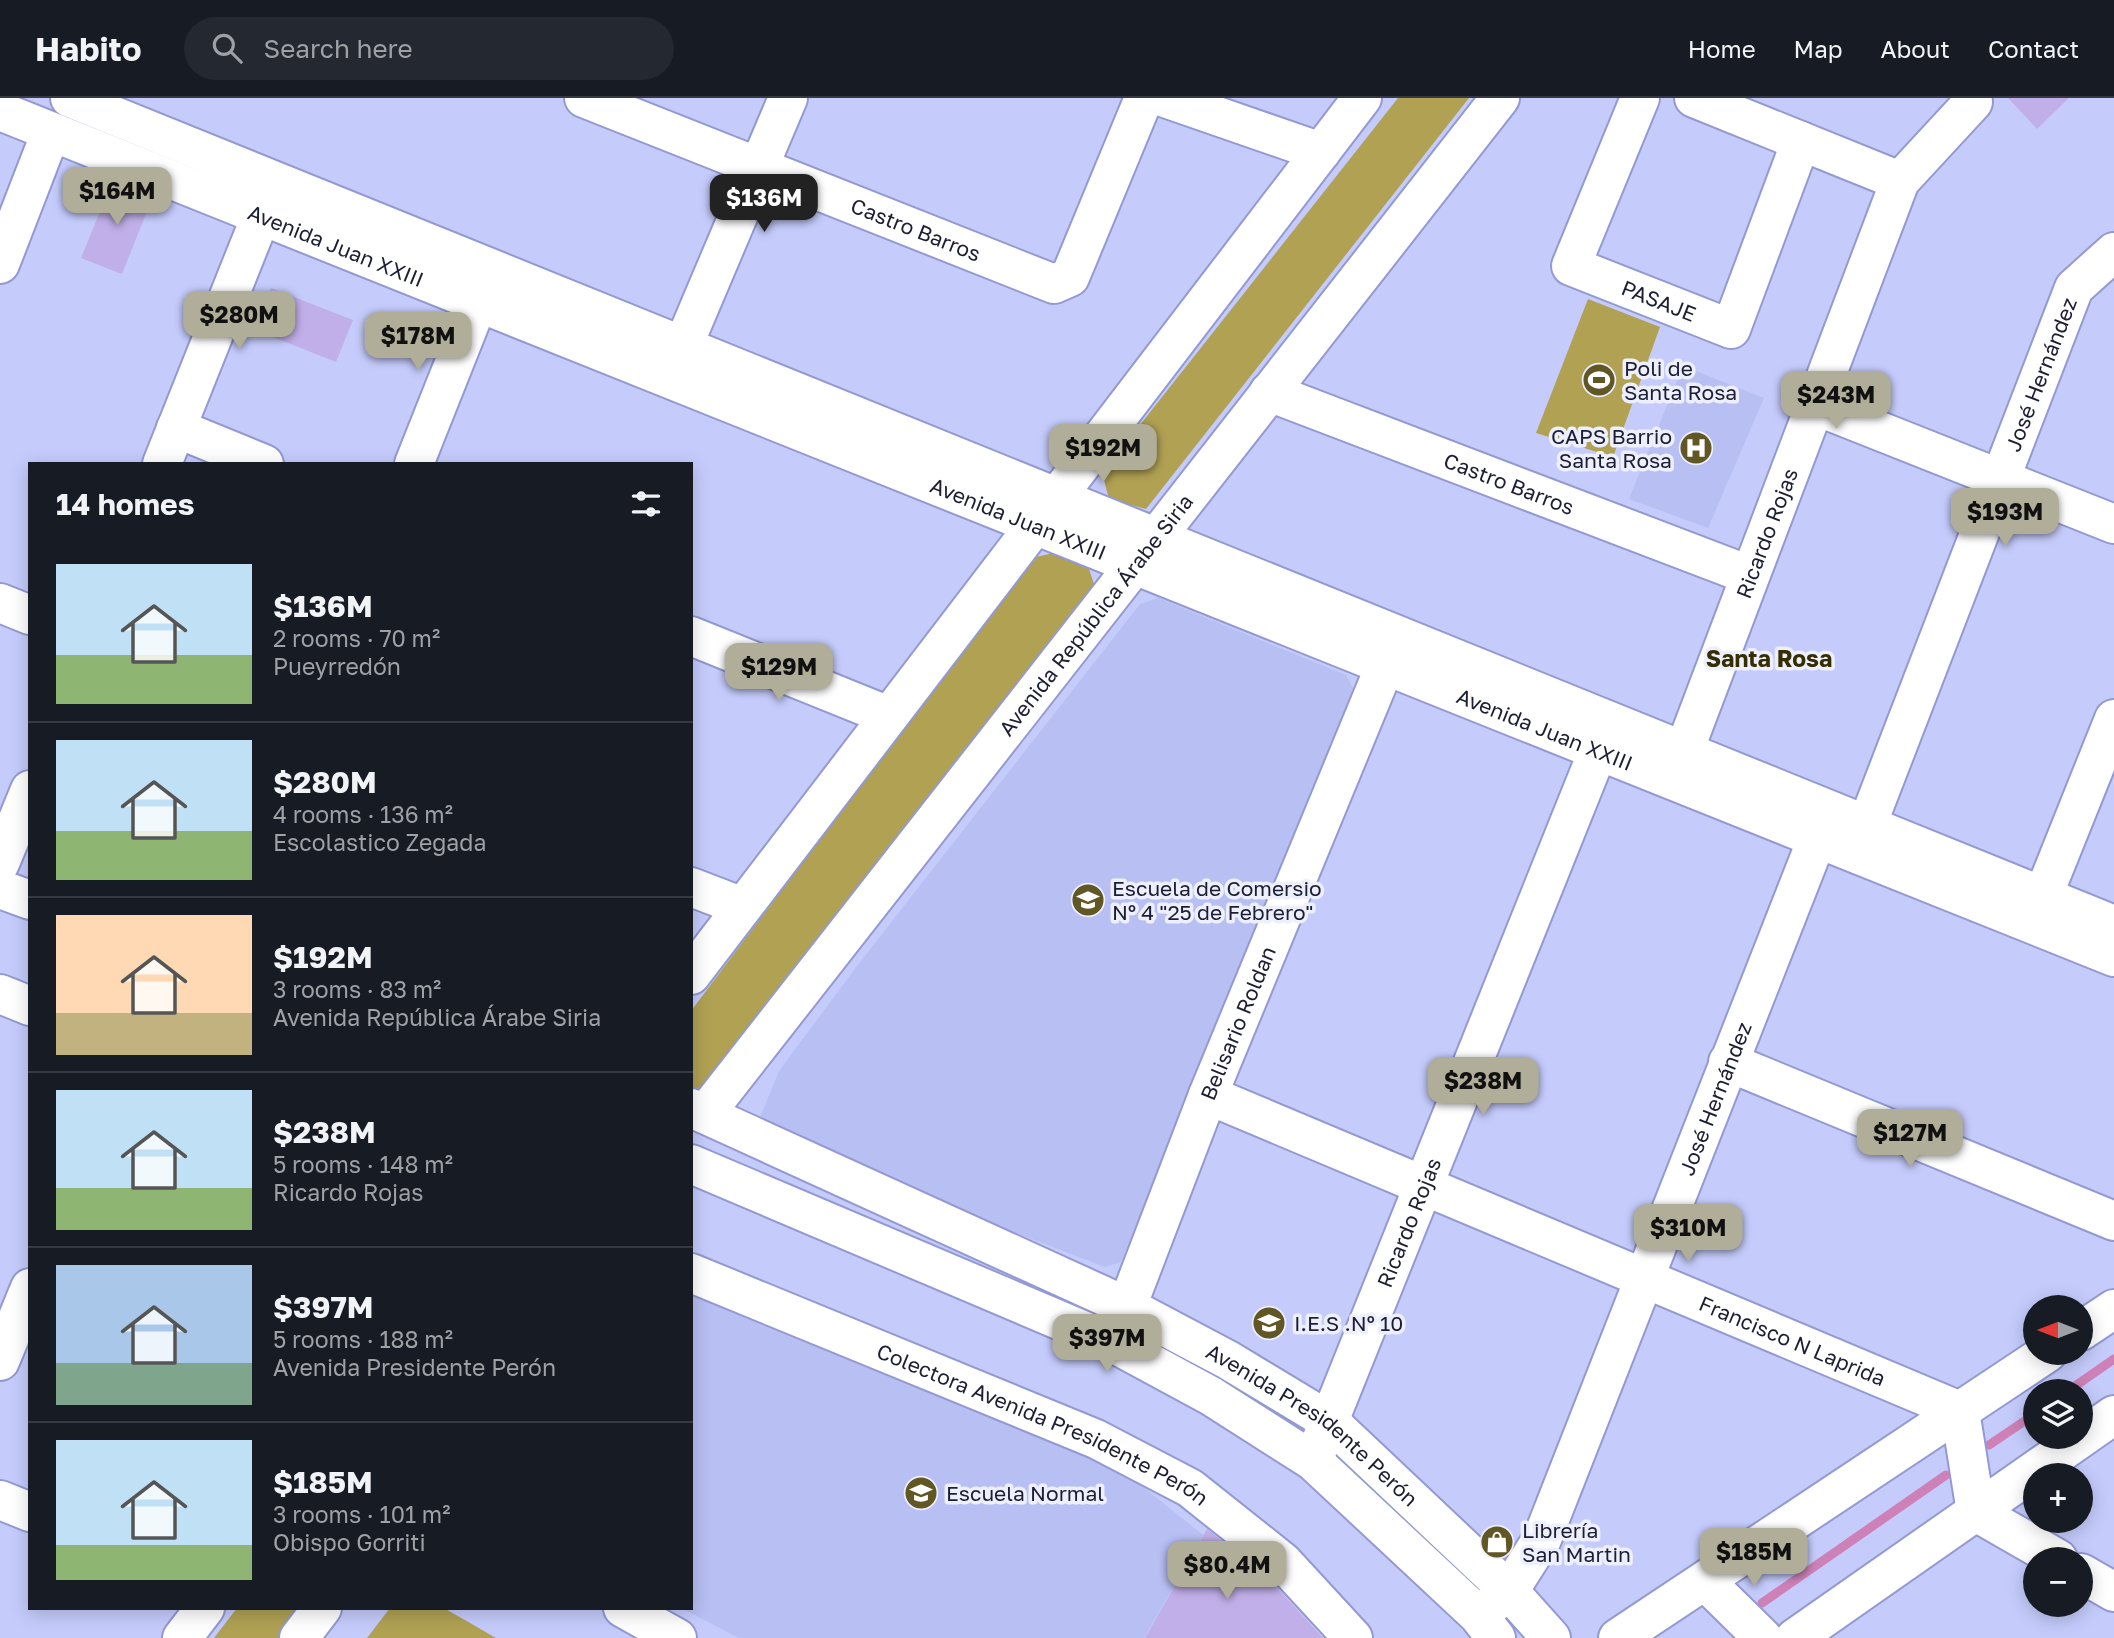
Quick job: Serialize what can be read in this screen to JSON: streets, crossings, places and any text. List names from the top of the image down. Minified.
{"streets":{"street":["Castro Barros","Avenida Juan XXIII","PASAJE","José Hernández","Ricardo Rojas","Avenida República Árabe Siria","Belisario Roldan","Francisco N Laprida","Colectora Avenida Presidente Perón","Avenida Presidente Perón"]},"crossings":[["Castro Barros","Ricardo Rojas"],["Castro Barros","Avenida República Árabe Siria"],["Avenida Juan XXIII","José Hernández"],["Avenida Juan XXIII","Ricardo Rojas"],["Avenida Juan XXIII","Avenida República Árabe Siria"],["Avenida Juan XXIII","Belisario Roldan"],["José Hernández","Francisco N Laprida"],["José Hernández","Avenida Presidente Perón"],["Ricardo Rojas","Francisco N Laprida"],["Ricardo Rojas","Avenida Presidente Perón"],["Avenida República Árabe Siria","Avenida Presidente Perón"],["Belisario Roldan","Francisco N Laprida"],["Belisario Roldan","Avenida Presidente Perón"]],"districts":["Santa Rosa"],"places":{"sports":["Poli de Santa Rosa"],"hospital":["CAPS Barrio Santa Rosa"],"school or university":["Escuela de Comersio Nº 4 \"25 de Febrero\"","I.E.S .Nº 10","Escuela Normal"],"shop":["Librería San Martin"]},"north":"left","page":{"header":"Habito","search":"Search here","nav":["Home","Map","About","Contact"],"price":["$164M","$136M","$280M","$178M","$243M","$192M","$193M","$129M","$238M","$127M","$310M","$397M","$185M","$80.4M"],"heading":"14 homes","list":[{"name":"$136M","note":"2 rooms · 70 m² · Pueyrredón"},{"name":"$280M","note":"4 rooms · 136 m² · Escolastico Zegada"},{"name":"$192M","note":"3 rooms · 83 m² · Avenida República Árabe Siria"},{"name":"$238M","note":"5 rooms · 148 m² · Ricardo Rojas"},{"name":"$397M","note":"5 rooms · 188 m² · Avenida Presidente Perón"},{"name":"$185M","note":"3 rooms · 101 m² · Obispo Gorriti"}],"map_buttons":["+","−"]}}
